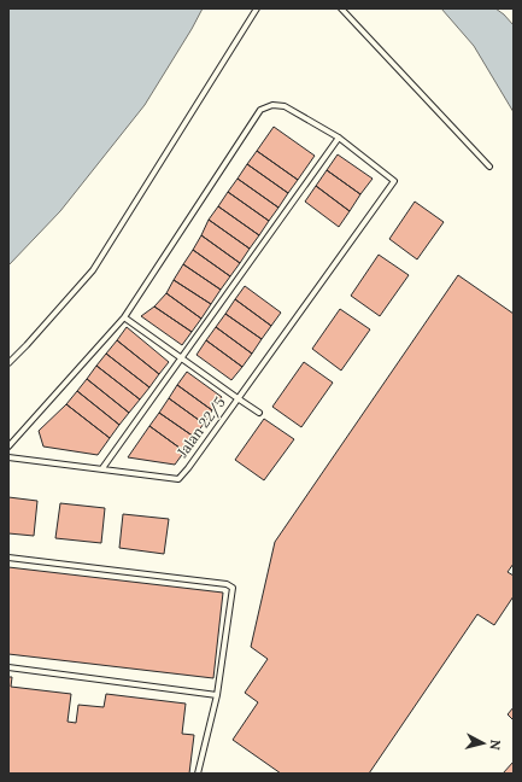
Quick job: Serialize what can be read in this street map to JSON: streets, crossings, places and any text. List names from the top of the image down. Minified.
{"streets":{"lane":["Jalan 22/5"]},"north":"right"}
